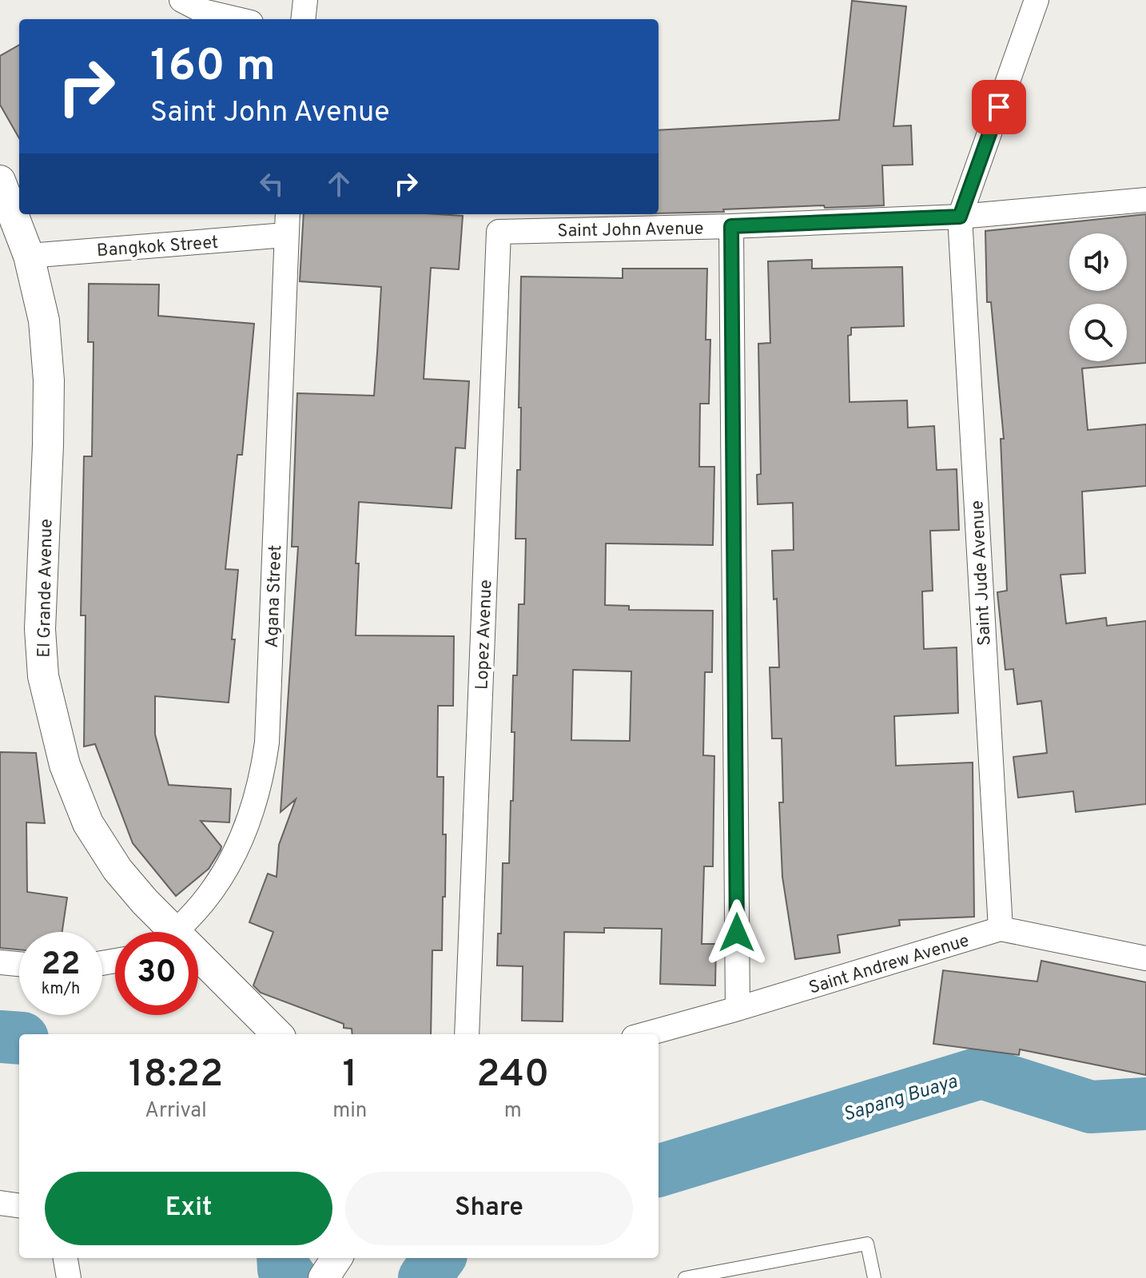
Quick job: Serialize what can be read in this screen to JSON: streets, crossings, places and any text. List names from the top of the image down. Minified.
{"streets":{"street":["Saint John Avenue","Bangkok Street","Saint Jude Avenue","El Grande Avenue","Agana Street","Lopez Avenue","Saint Andrew Avenue"]},"crossings":[["Saint John Avenue","Saint Jude Avenue"],["Saint John Avenue","Lopez Avenue"],["Bangkok Street","El Grande Avenue"],["Bangkok Street","Agana Street"],["Saint Jude Avenue","Saint Andrew Avenue"]],"water":["Sapang Buaya"],"page":{"turn":["160 m","Saint John Avenue"],"speed":"22 km/h","limit":"30","eta":["18:22","Arrival","1","min","240","m"],"buttons":["Exit","Share"]}}
